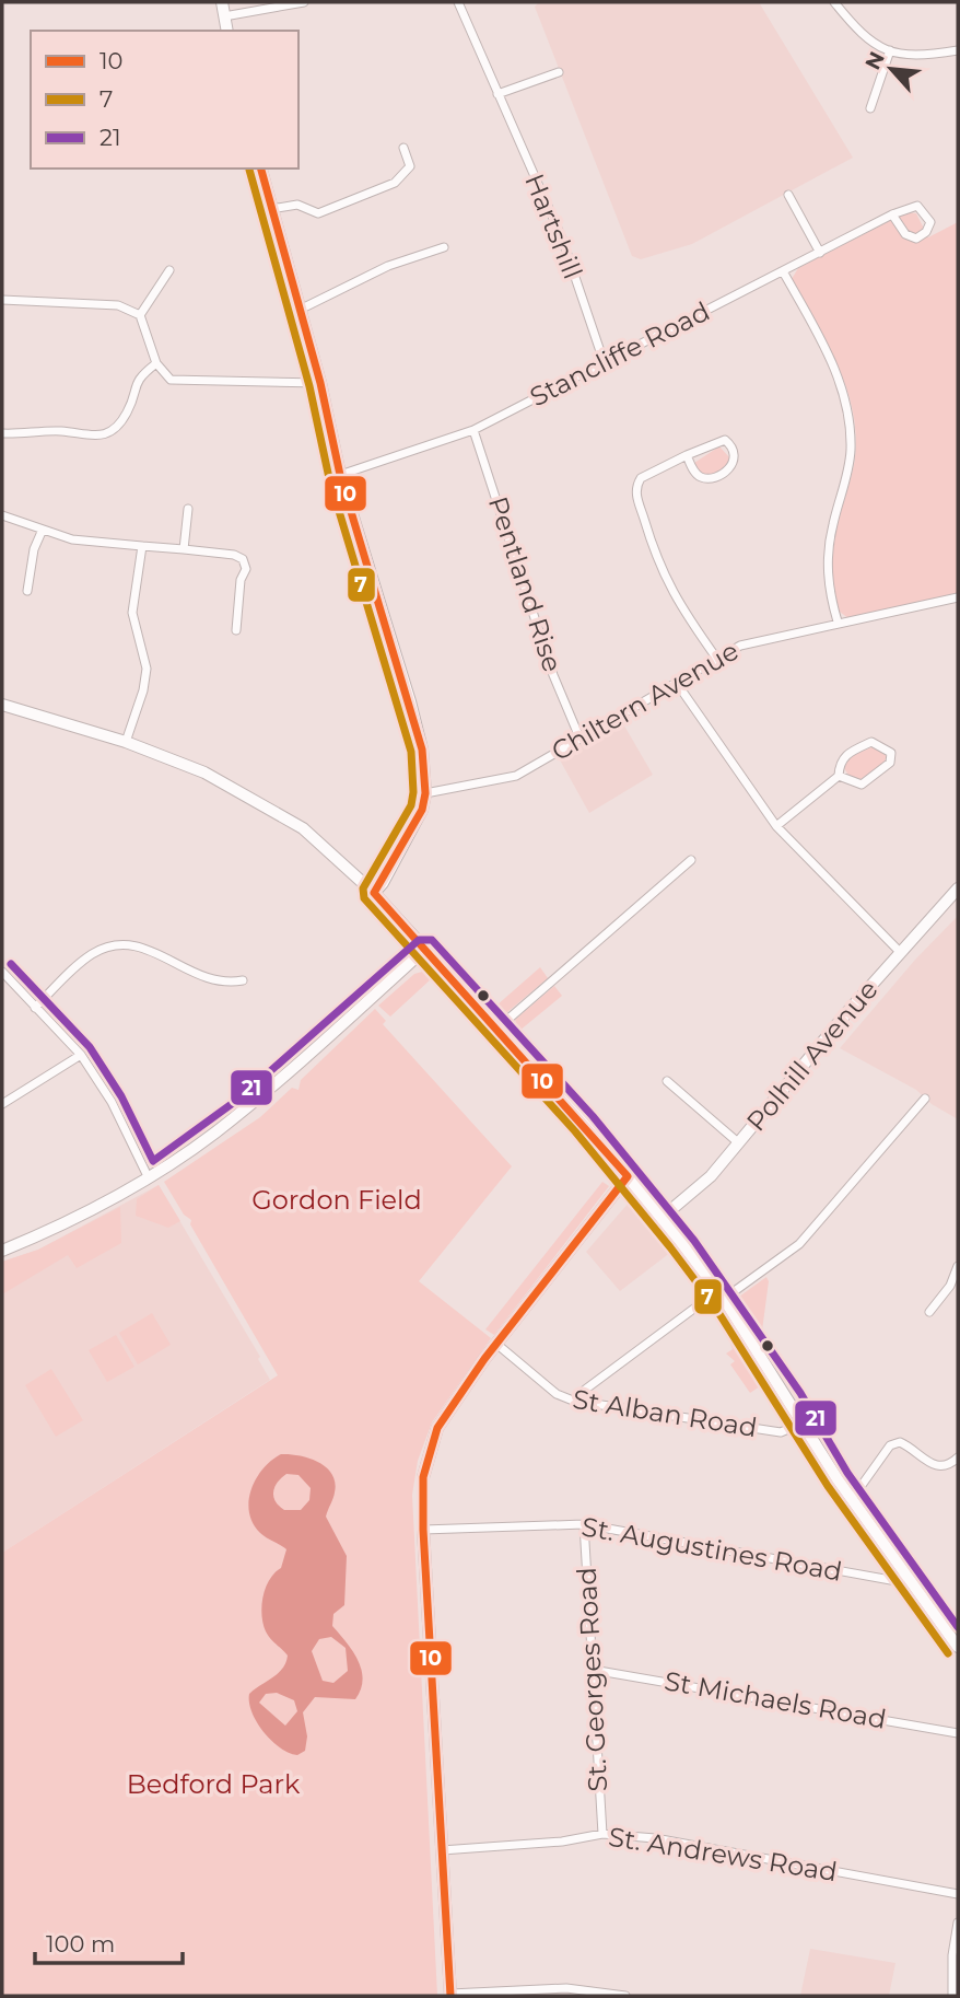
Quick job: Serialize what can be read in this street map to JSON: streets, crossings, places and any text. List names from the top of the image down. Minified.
{"streets":{"street":["Hartshill","Stancliffe Road","Pentland Rise","Chiltern Avenue","Polhill Avenue","St Alban Road","St. Augustines Road","St. Georges Road","St Michaels Road","St. Andrews Road"]},"crossings":[["Hartshill","Stancliffe Road"],["Stancliffe Road","Pentland Rise"],["Pentland Rise","Chiltern Avenue"],["St. Augustines Road","St. Georges Road"],["St. Georges Road","St Michaels Road"],["St. Georges Road","St. Andrews Road"]],"parks":["Gordon Field","Bedford Park"],"lines":["transit line 10","transit line 7","transit line 21"],"legend":["10","7","21"],"scale_bar":"100 m","north":"top left"}
